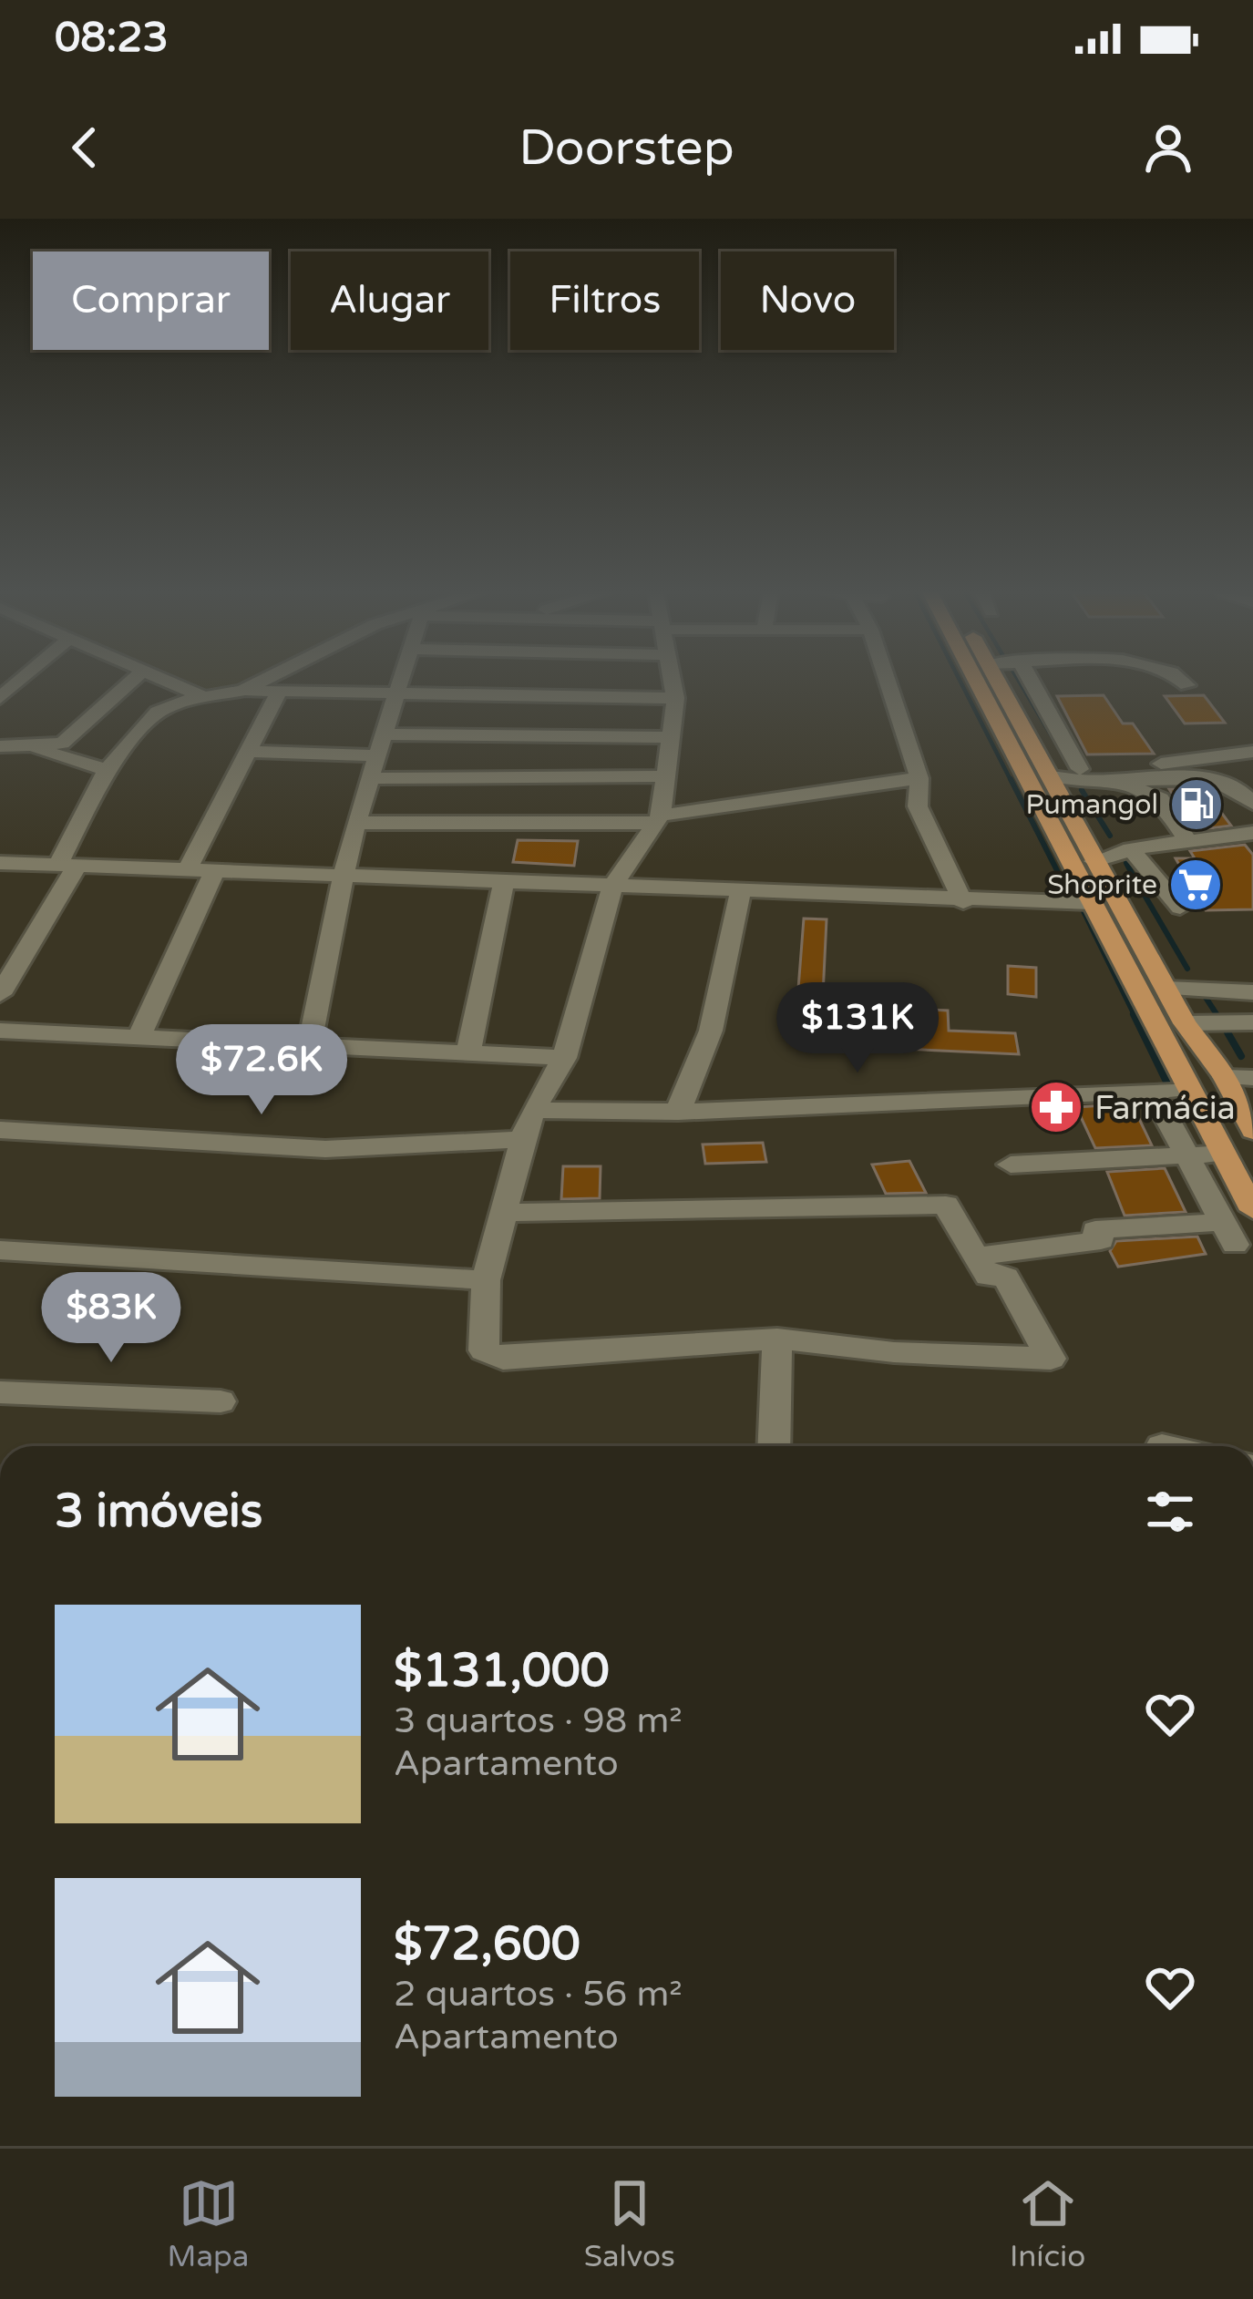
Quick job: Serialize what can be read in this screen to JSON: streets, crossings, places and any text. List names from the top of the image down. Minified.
{"places":{"fuel station":["Pumangol"],"supermarket":["Shoprite"],"pharmacy":["Farmácia"]},"page":{"status":"08:23","header":"Doorstep","chip":["Comprar","Alugar","Filtros","Novo"],"price":["$131K","$72.6K","$83K"],"heading":"3 imóveis","list":[{"name":"$131,000","note":"3 quartos · 98 m² · Apartamento"},{"name":"$72,600","note":"2 quartos · 56 m² · Apartamento"}],"tabs":["Mapa","Salvos","Início"]}}
